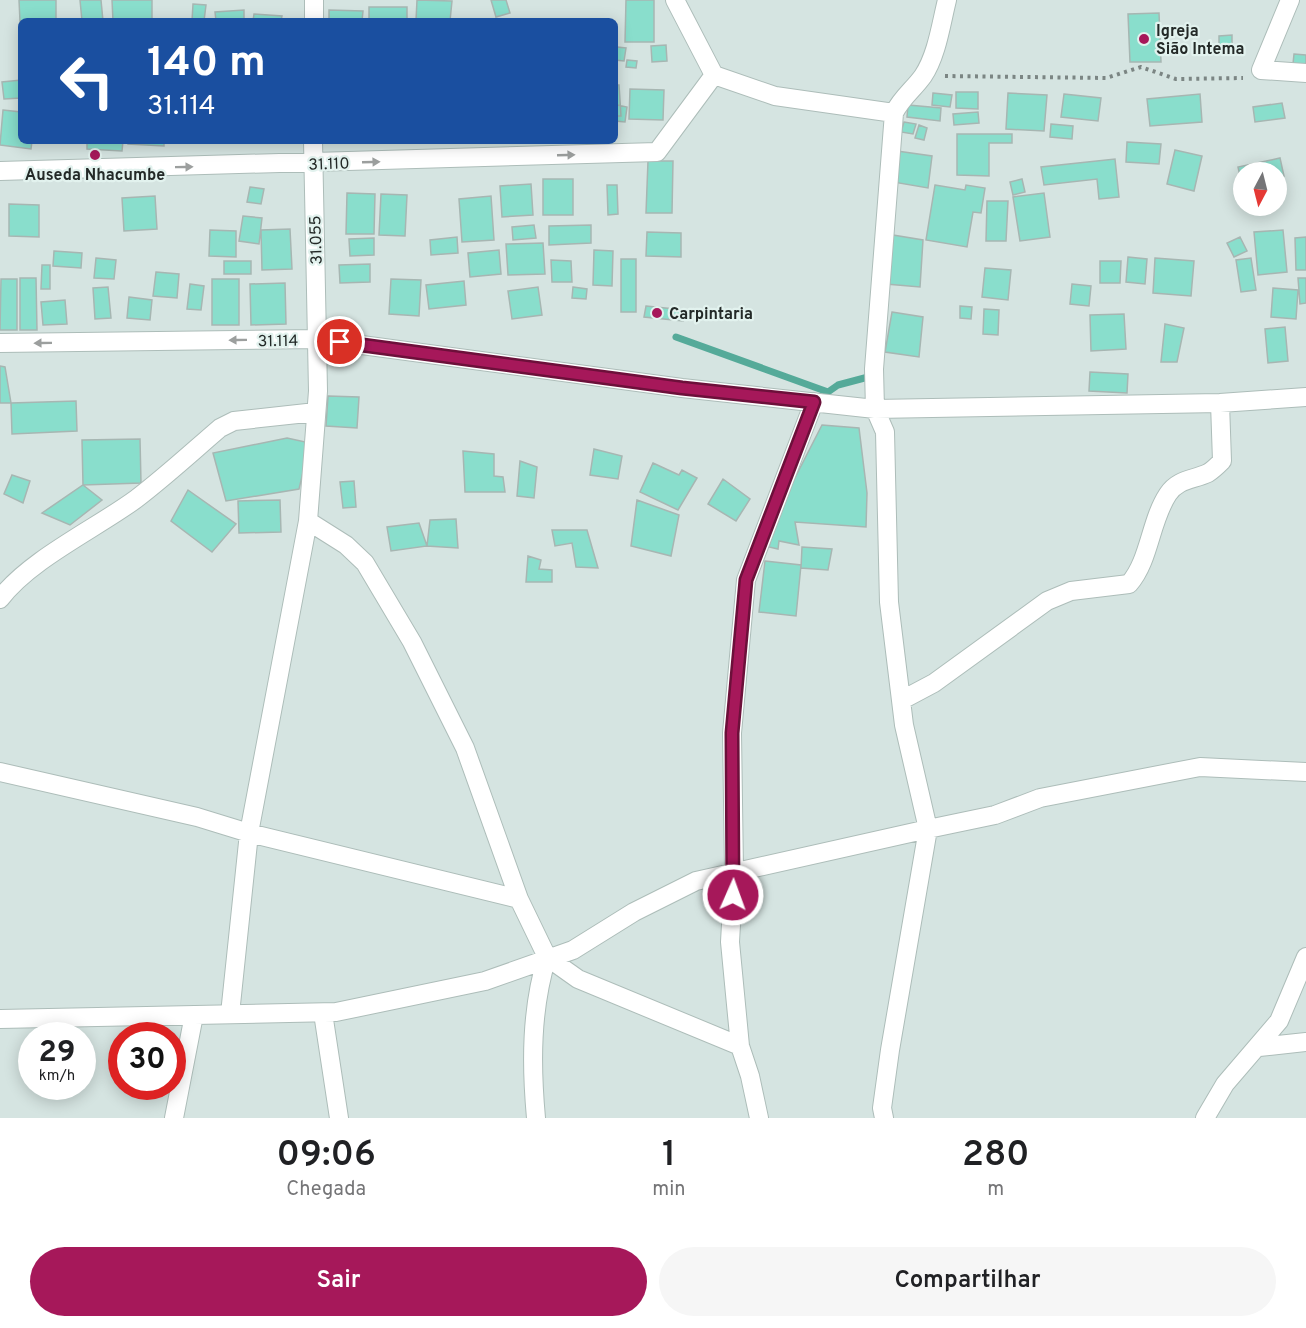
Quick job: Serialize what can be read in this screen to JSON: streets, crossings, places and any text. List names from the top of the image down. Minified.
{"streets":{"street":["31.110","31.055","31.114"]},"crossings":[["31.110","31.055"],["31.055","31.114"]],"one_way":["31.110"],"places":["Igreja Sião Intema","Auseda Nhacumbe","Carpintaria"],"north":"bottom","page":{"turn":["140 m","31.114"],"speed":"29 km/h","limit":"30","eta":["09:06","Chegada","1","min","280","m"],"buttons":["Sair","Compartilhar"]}}
